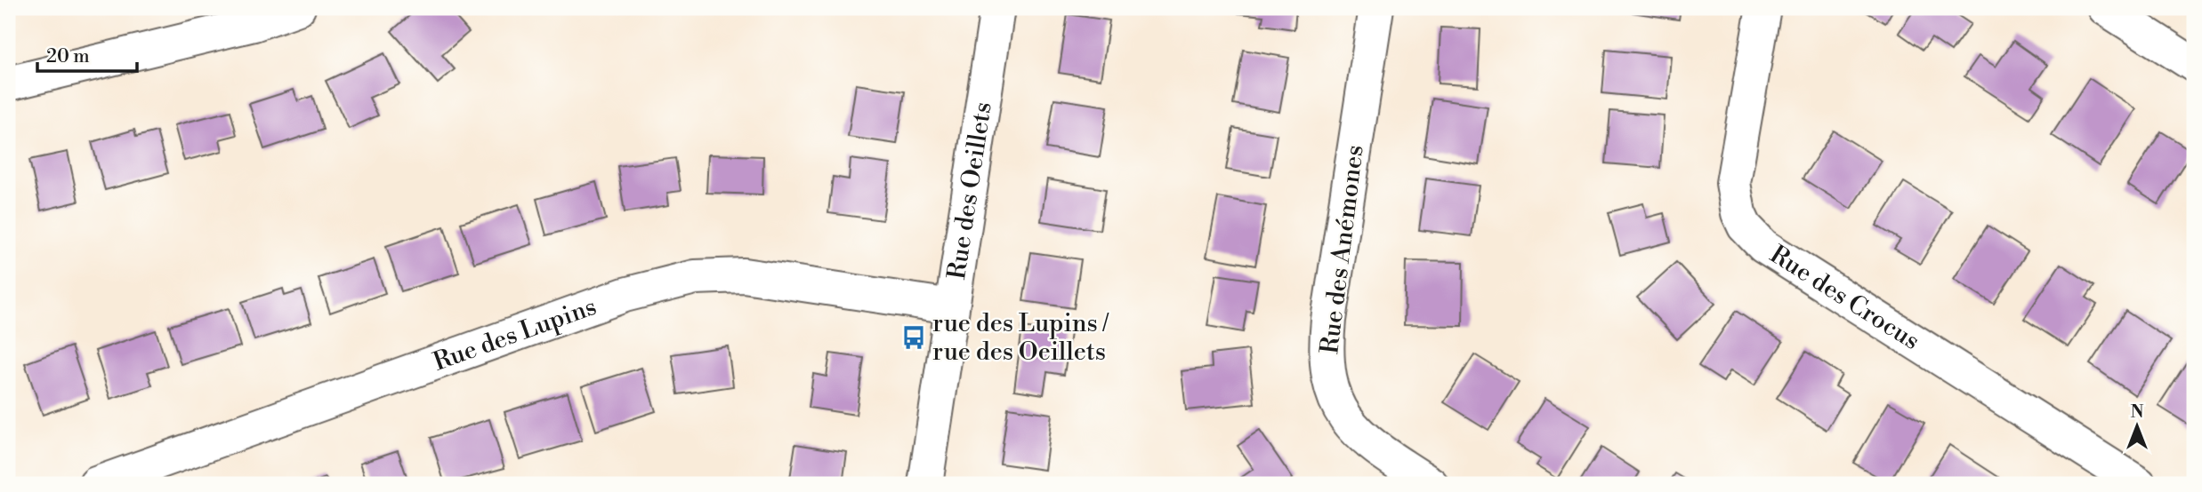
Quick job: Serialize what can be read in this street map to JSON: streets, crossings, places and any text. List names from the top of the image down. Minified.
{"streets":{"street":["Rue des Oeillets","Rue des Anémones","Rue des Crocus","Rue des Lupins"]},"crossings":[["Rue des Oeillets","Rue des Lupins"]],"places":{"bus stop":["rue des Lupins / rue des Oeillets"]},"scale_bar":"20 m","north":"top"}
